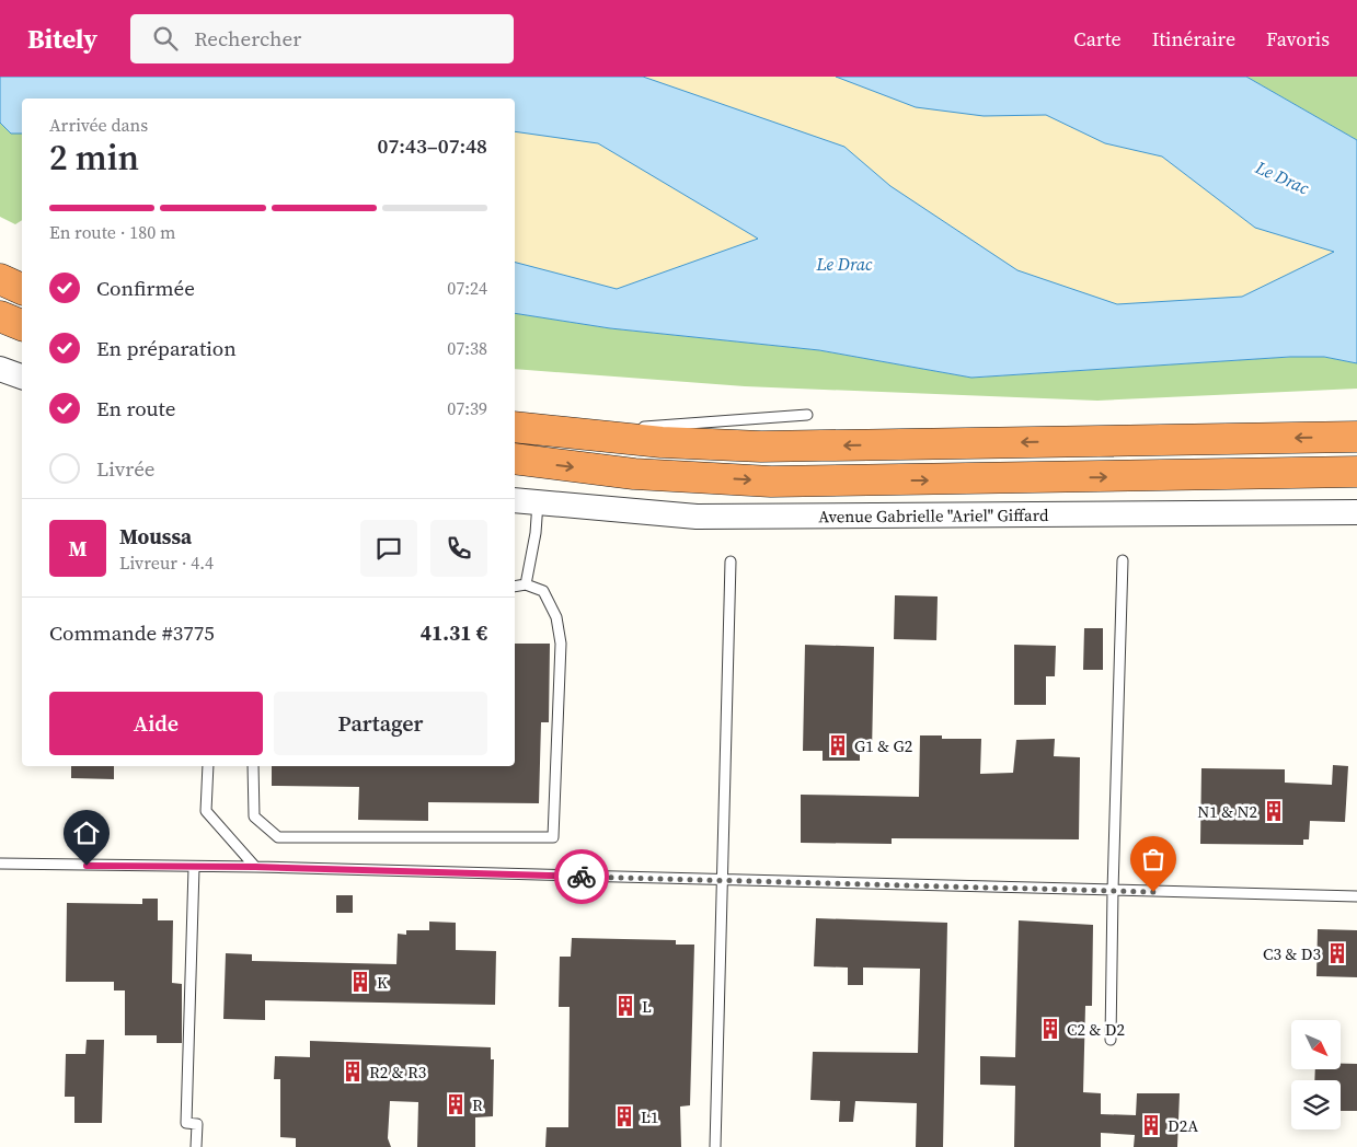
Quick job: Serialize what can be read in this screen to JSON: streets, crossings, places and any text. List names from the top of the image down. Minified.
{"streets":{"street":["Avenue Gabrielle \"Ariel\" Giffard"]},"water":["Le Drac"],"places":{"building":["G1 & G2","N1 & N2","C3 & D3","K","L","C2 & D2","R2 & R3","R","L1","D2A"]},"north":"bottom right","page":{"header":"Bitely","search":"Rechercher","nav":["Carte","Itinéraire","Favoris"],"heading":["2 min","Arrivée dans","07:43–07:48"],"panel":["Moussa","Livreur · 4.4","Commande #3775","41.31 €"],"bar":"En route · 180 m","list":[["Confirmée","07:24"],["En préparation","07:38"],["En route","07:39"],"Livrée"],"round":"M","buttons":["Aide","Partager"]}}
